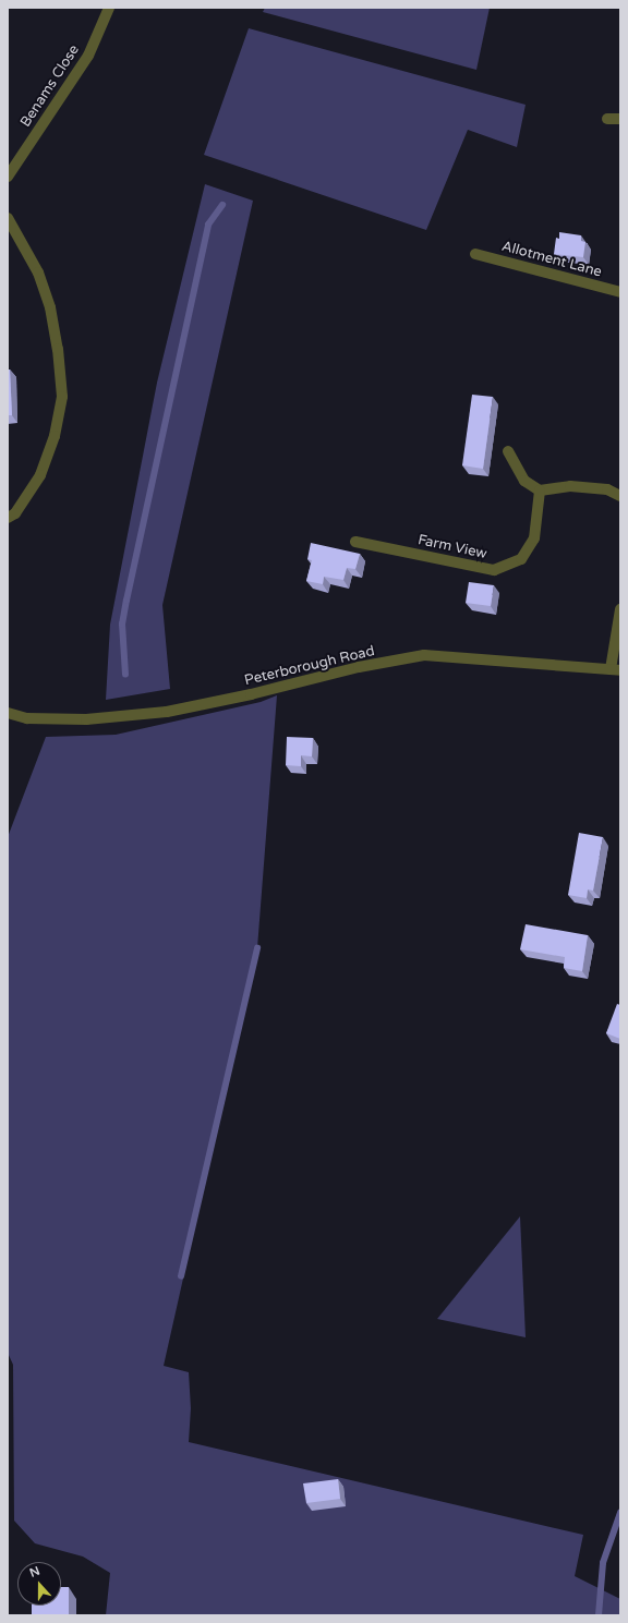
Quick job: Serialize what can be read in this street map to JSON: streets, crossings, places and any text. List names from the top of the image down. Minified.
{"streets":{"street":["Benams Close","Allotment Lane","Farm View","Peterborough Road"]},"north":"top"}
